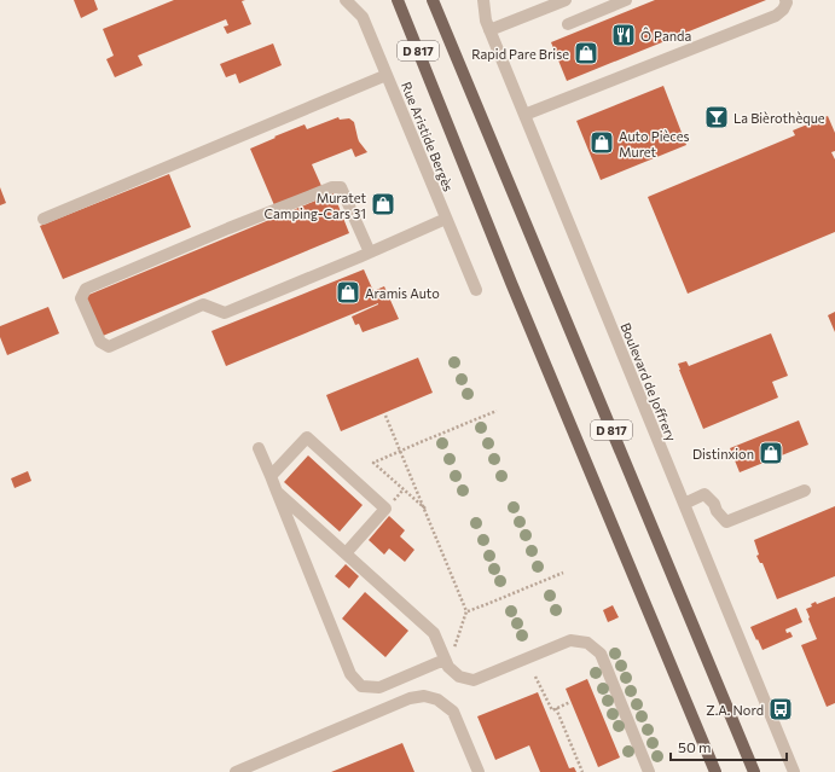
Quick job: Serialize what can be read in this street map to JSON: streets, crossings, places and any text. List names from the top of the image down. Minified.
{"streets":{"main road":["D 817"],"street":["Rue Aristide Bergès","Boulevard de Joffrery"]},"places":{"restaurant":["Ô Panda"],"shop":["Rapid Pare Brise","Auto Pièces Muret","Muratet Camping-Cars 31","Aramis Auto","Distinxion"],"bar":["La Bièrothèque"],"bus stop":["Z.A. Nord"]},"scale_bar":"50 m"}
